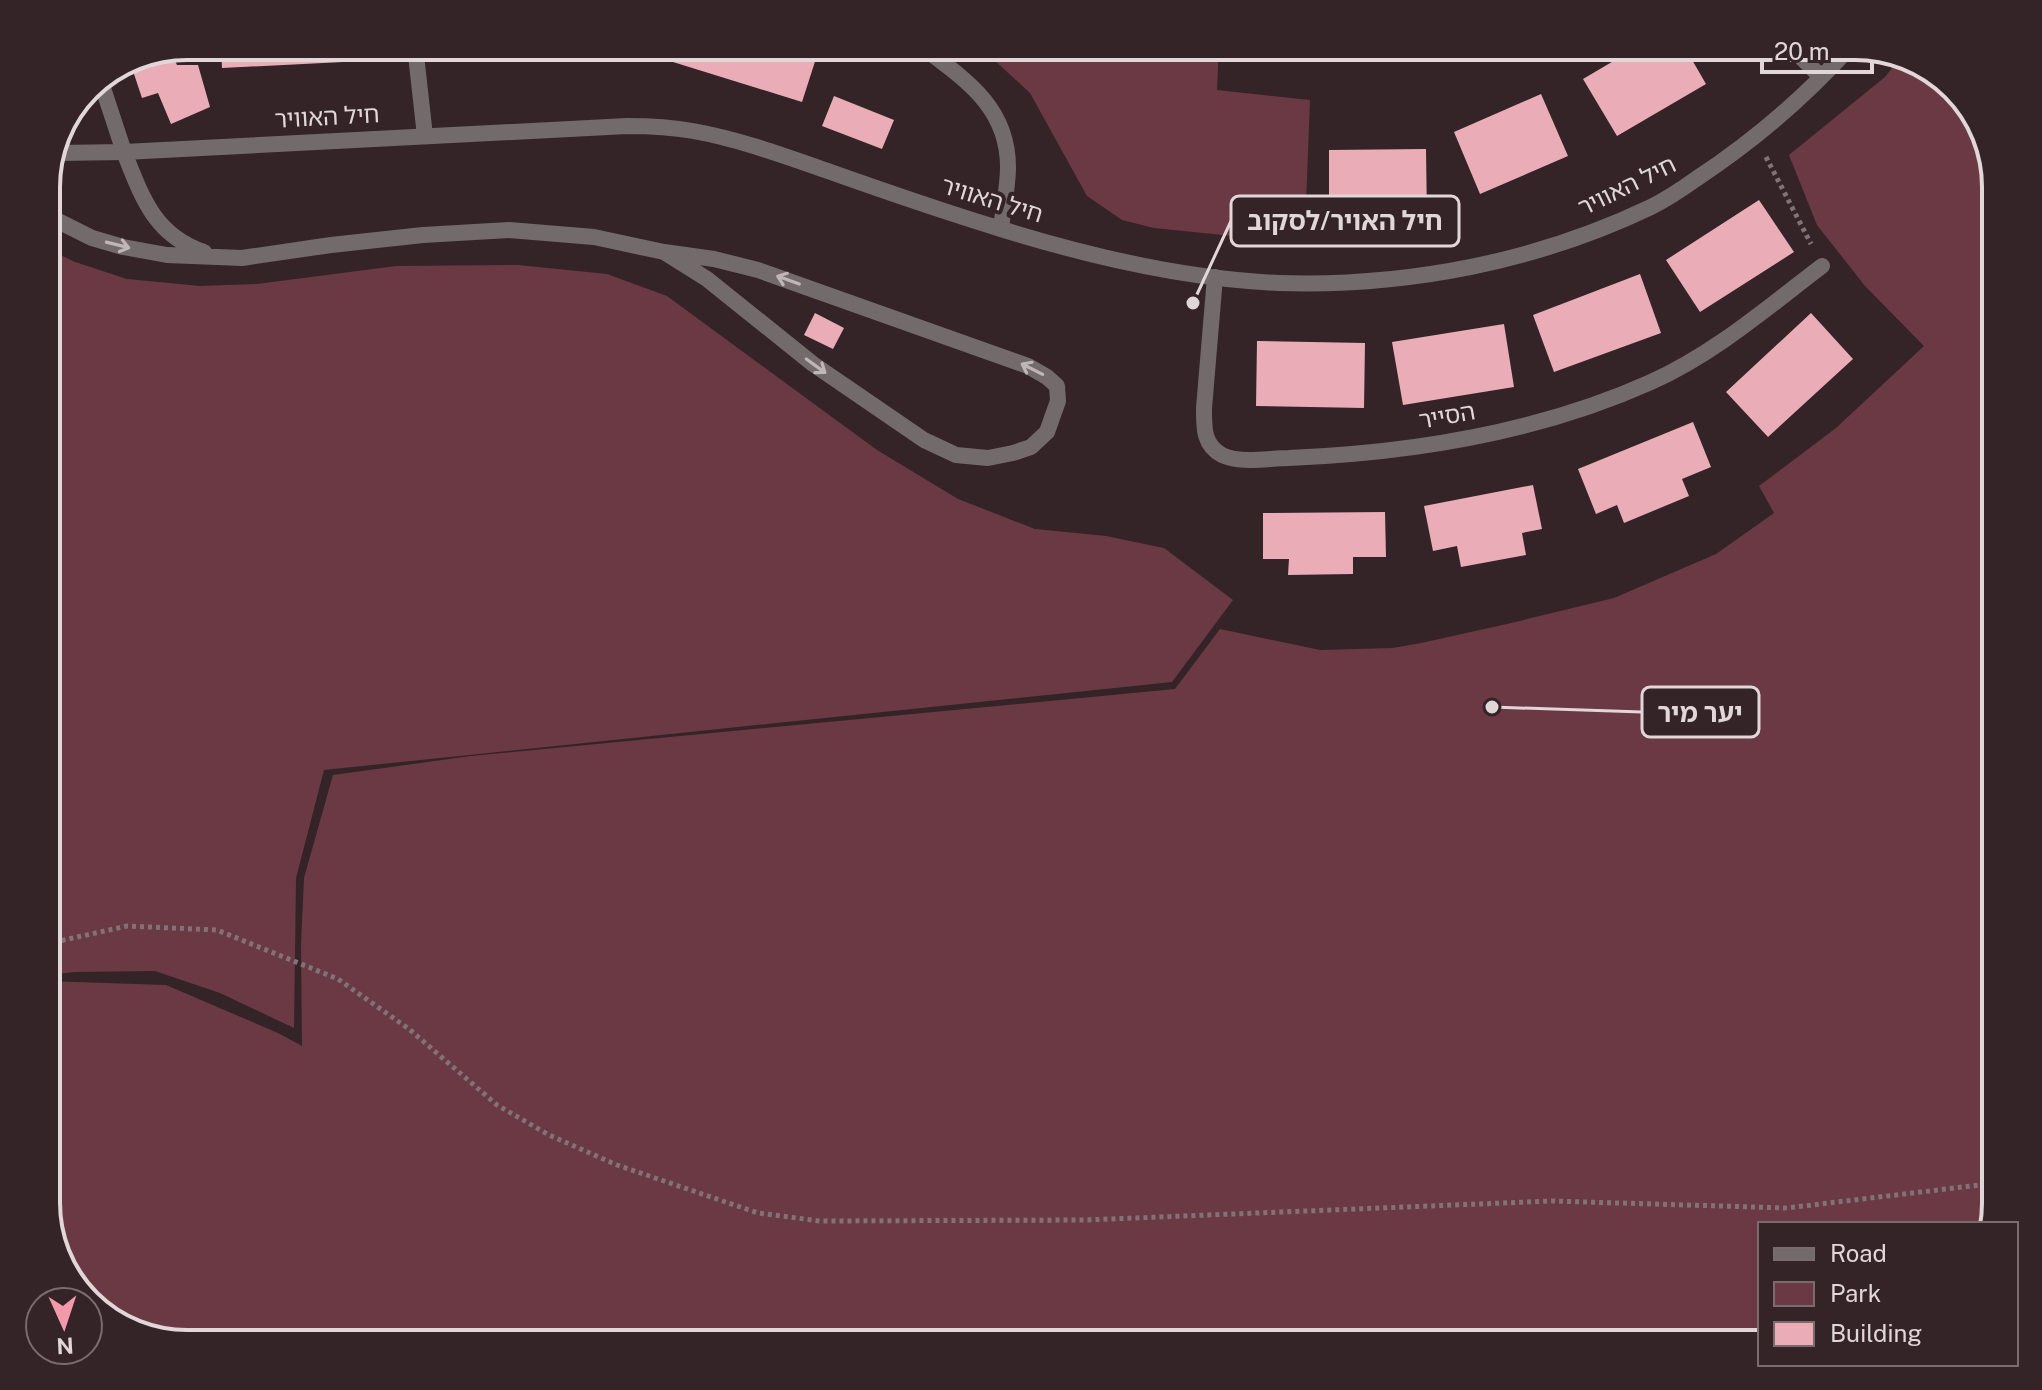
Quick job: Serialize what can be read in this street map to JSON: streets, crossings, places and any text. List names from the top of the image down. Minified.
{"streets":{"street":["חיל האוויר","הסייר"]},"crossings":[["חיל האוויר","הסייר"]],"places":["חיל האויר/לסקוב","יער מיר"],"legend":["Road","Park","Building"],"scale_bar":"20 m","north":"bottom"}
